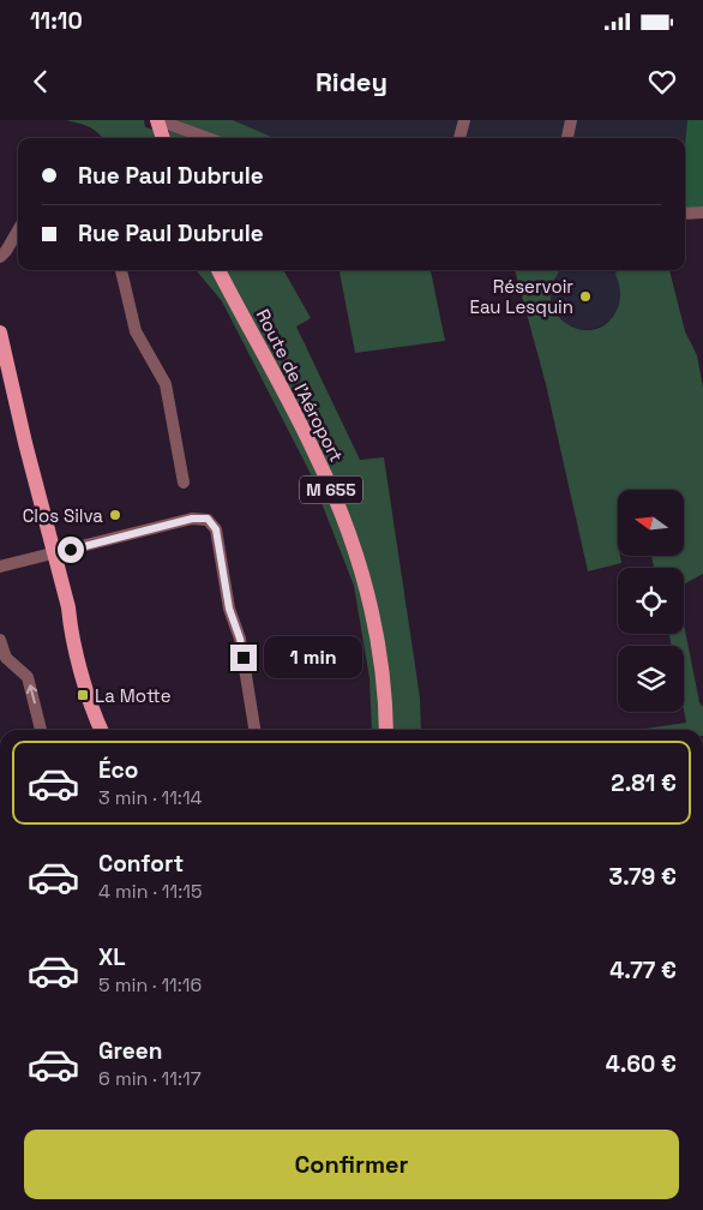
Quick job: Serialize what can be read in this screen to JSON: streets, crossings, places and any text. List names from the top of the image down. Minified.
{"streets":{"main road":["Route de l'Aéroport","M 655"]},"places":{"other":["Réservoir Eau Lesquin","Clos Silva"],"transit":["La Motte"]},"north":"left","page":{"status":"11:10","header":"Ridey","banner":["Rue Paul Dubrule","Rue Paul Dubrule"],"bubble":"1 min","list":[{"name":"Éco","note":"3 min · 11:14","value":"2.81 €"},{"name":"Confort","note":"4 min · 11:15","value":"3.79 €"},{"name":"XL","note":"5 min · 11:16","value":"4.77 €"},{"name":"Green","note":"6 min · 11:17","value":"4.60 €"}],"buttons":"Confirmer"}}
